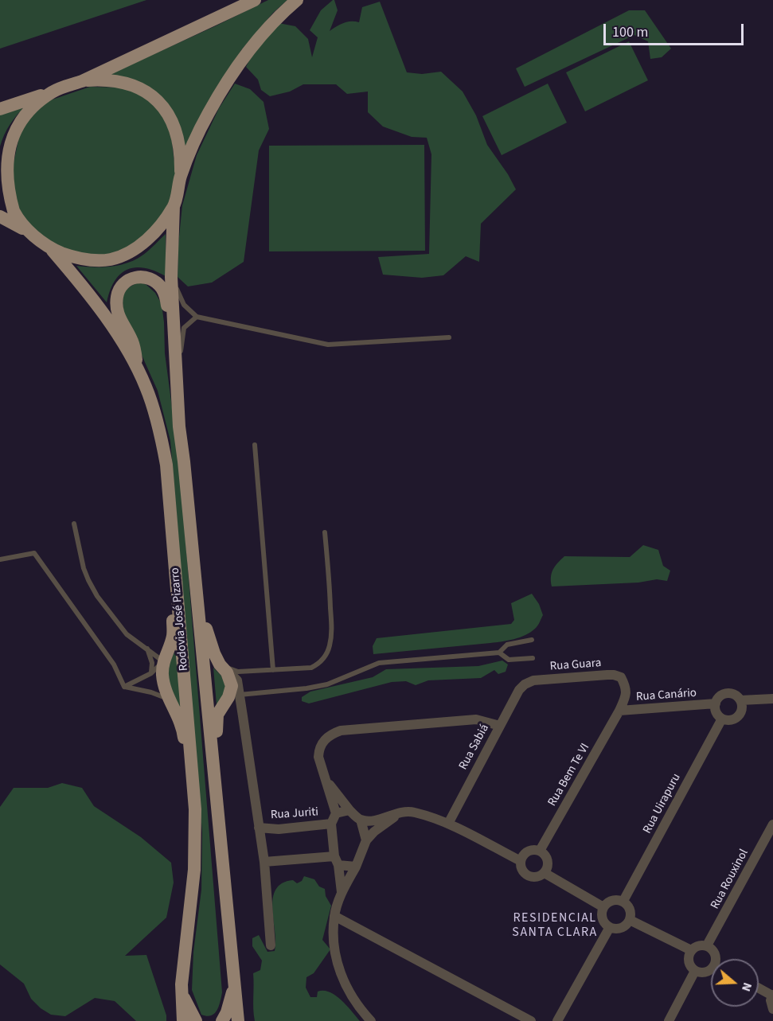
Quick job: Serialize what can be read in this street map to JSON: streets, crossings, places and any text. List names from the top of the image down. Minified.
{"streets":{"main road":["Rodovia José Pizarro"],"street":["Rua Guara","Rua Canário","Rua Sabiá","Rua Bem Te VI","Rua Uirapuru","Rua Juriti","Rua Rouxinol"]},"crossings":[["Rua Guara","Rua Canário"],["Rua Guara","Rua Sabiá"],["Rua Guara","Rua Bem Te VI"],["Rua Canário","Rua Bem Te VI"],["Rua Canário","Rua Uirapuru"]],"districts":["RESIDENCIAL SANTA CLARA"],"scale_bar":"100 m","north":"right"}
